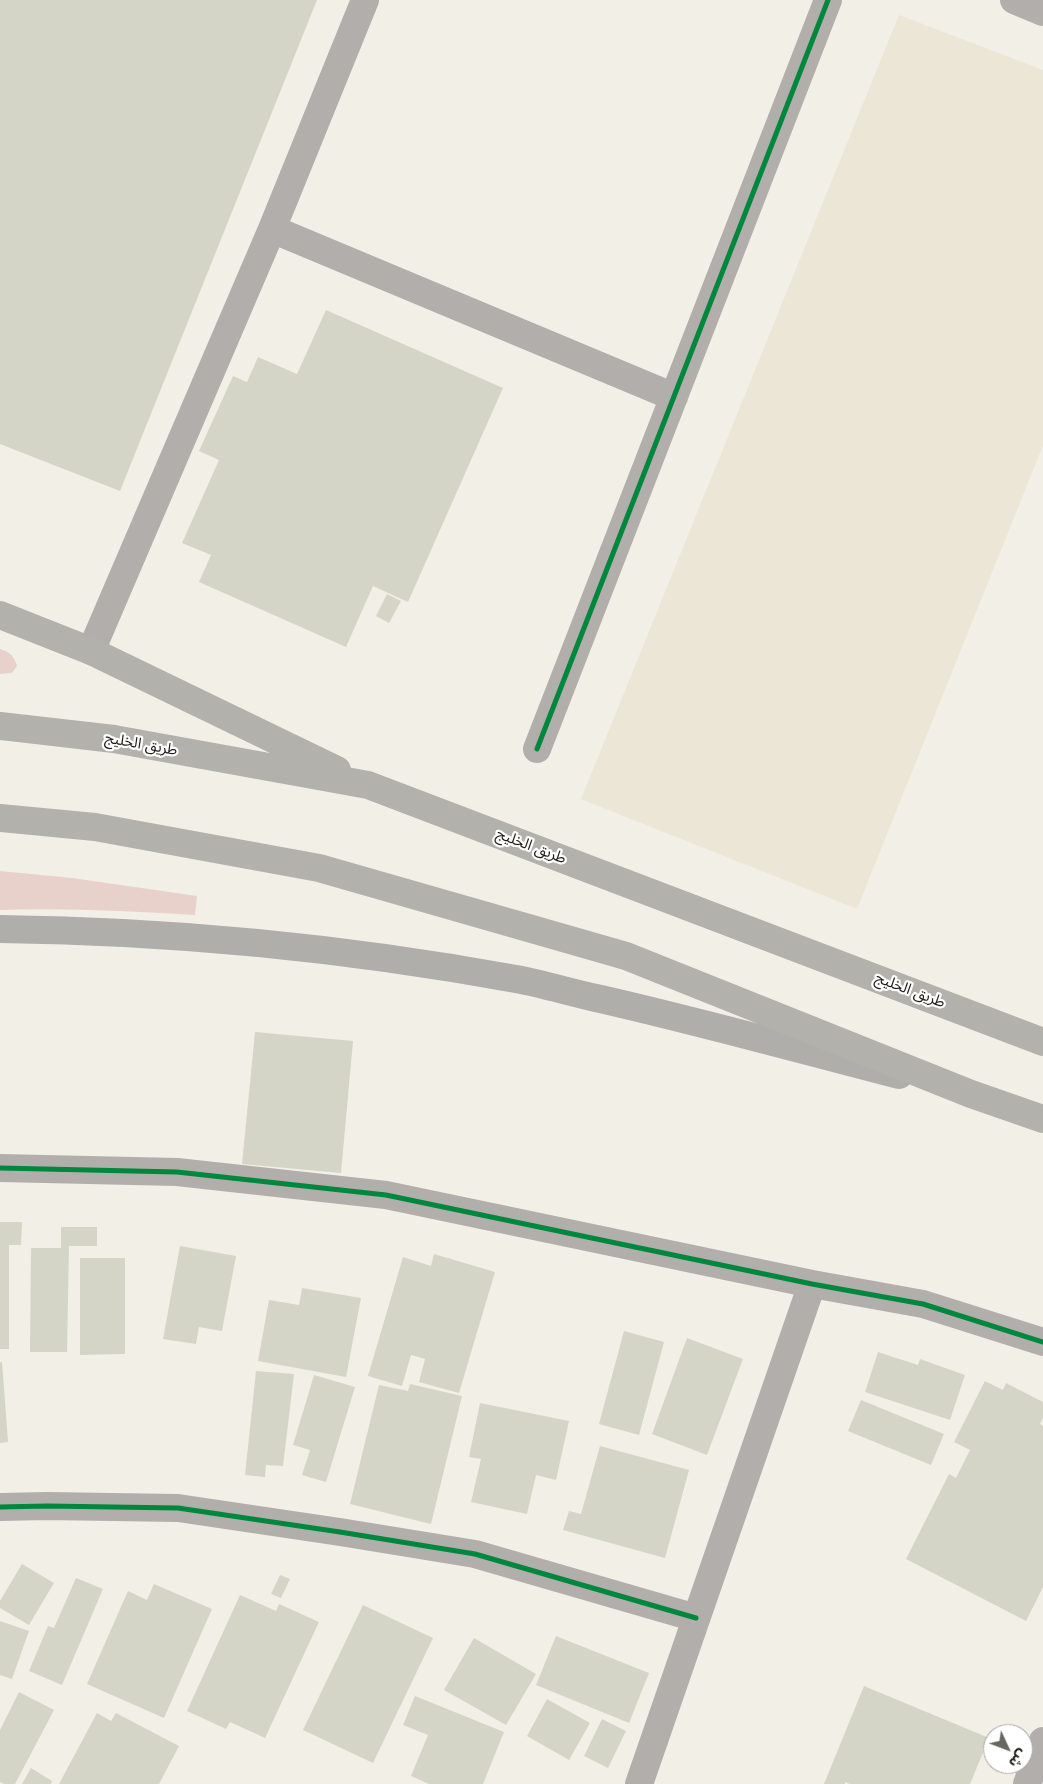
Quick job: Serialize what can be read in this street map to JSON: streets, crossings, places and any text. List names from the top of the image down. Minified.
{"streets":{"main road":["طريق الخليج"]},"north":"bottom right"}
